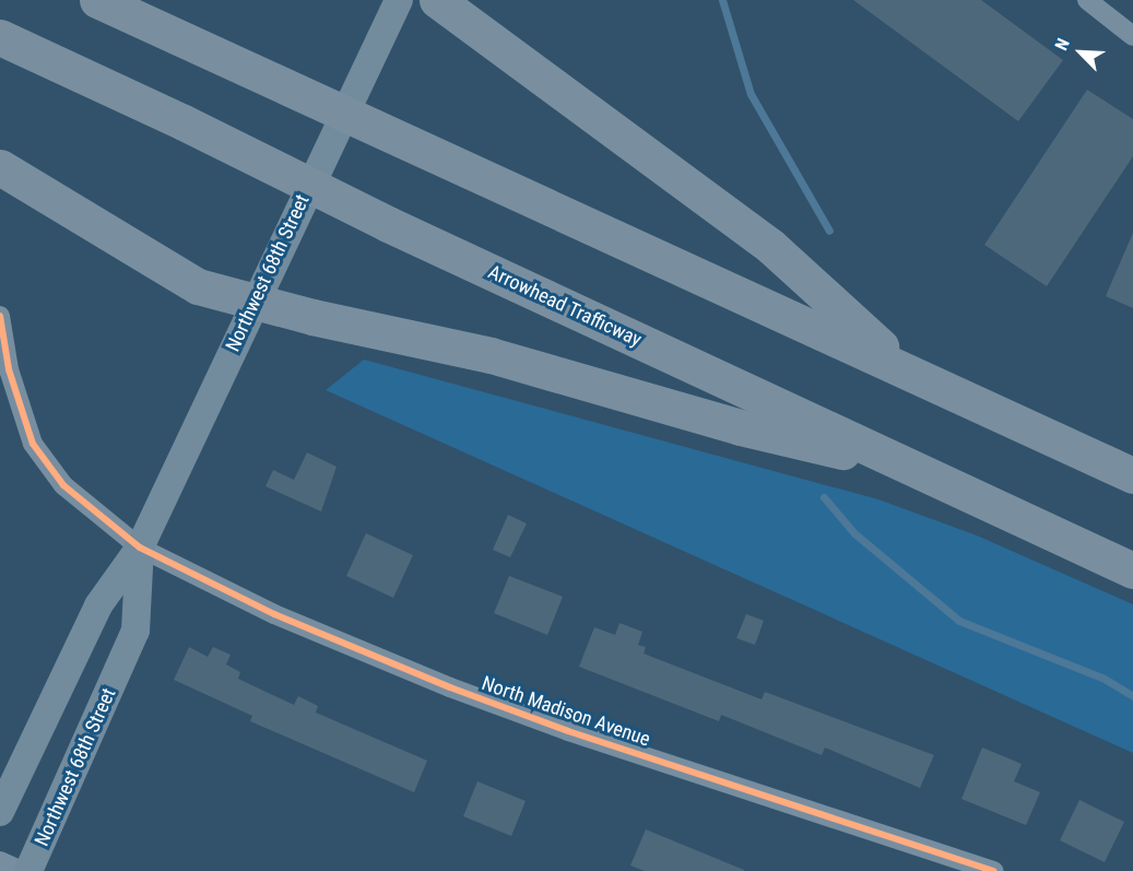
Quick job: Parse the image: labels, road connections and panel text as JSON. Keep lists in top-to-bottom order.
{
  "streets": {
    "highway": ["Arrowhead Trafficway"],
    "main road": ["Northwest 68th Street"],
    "street": ["North Madison Avenue"]
  },
  "crossings": [
    ["Northwest 68th Street", "North Madison Avenue"]
  ],
  "north": "top left"
}
